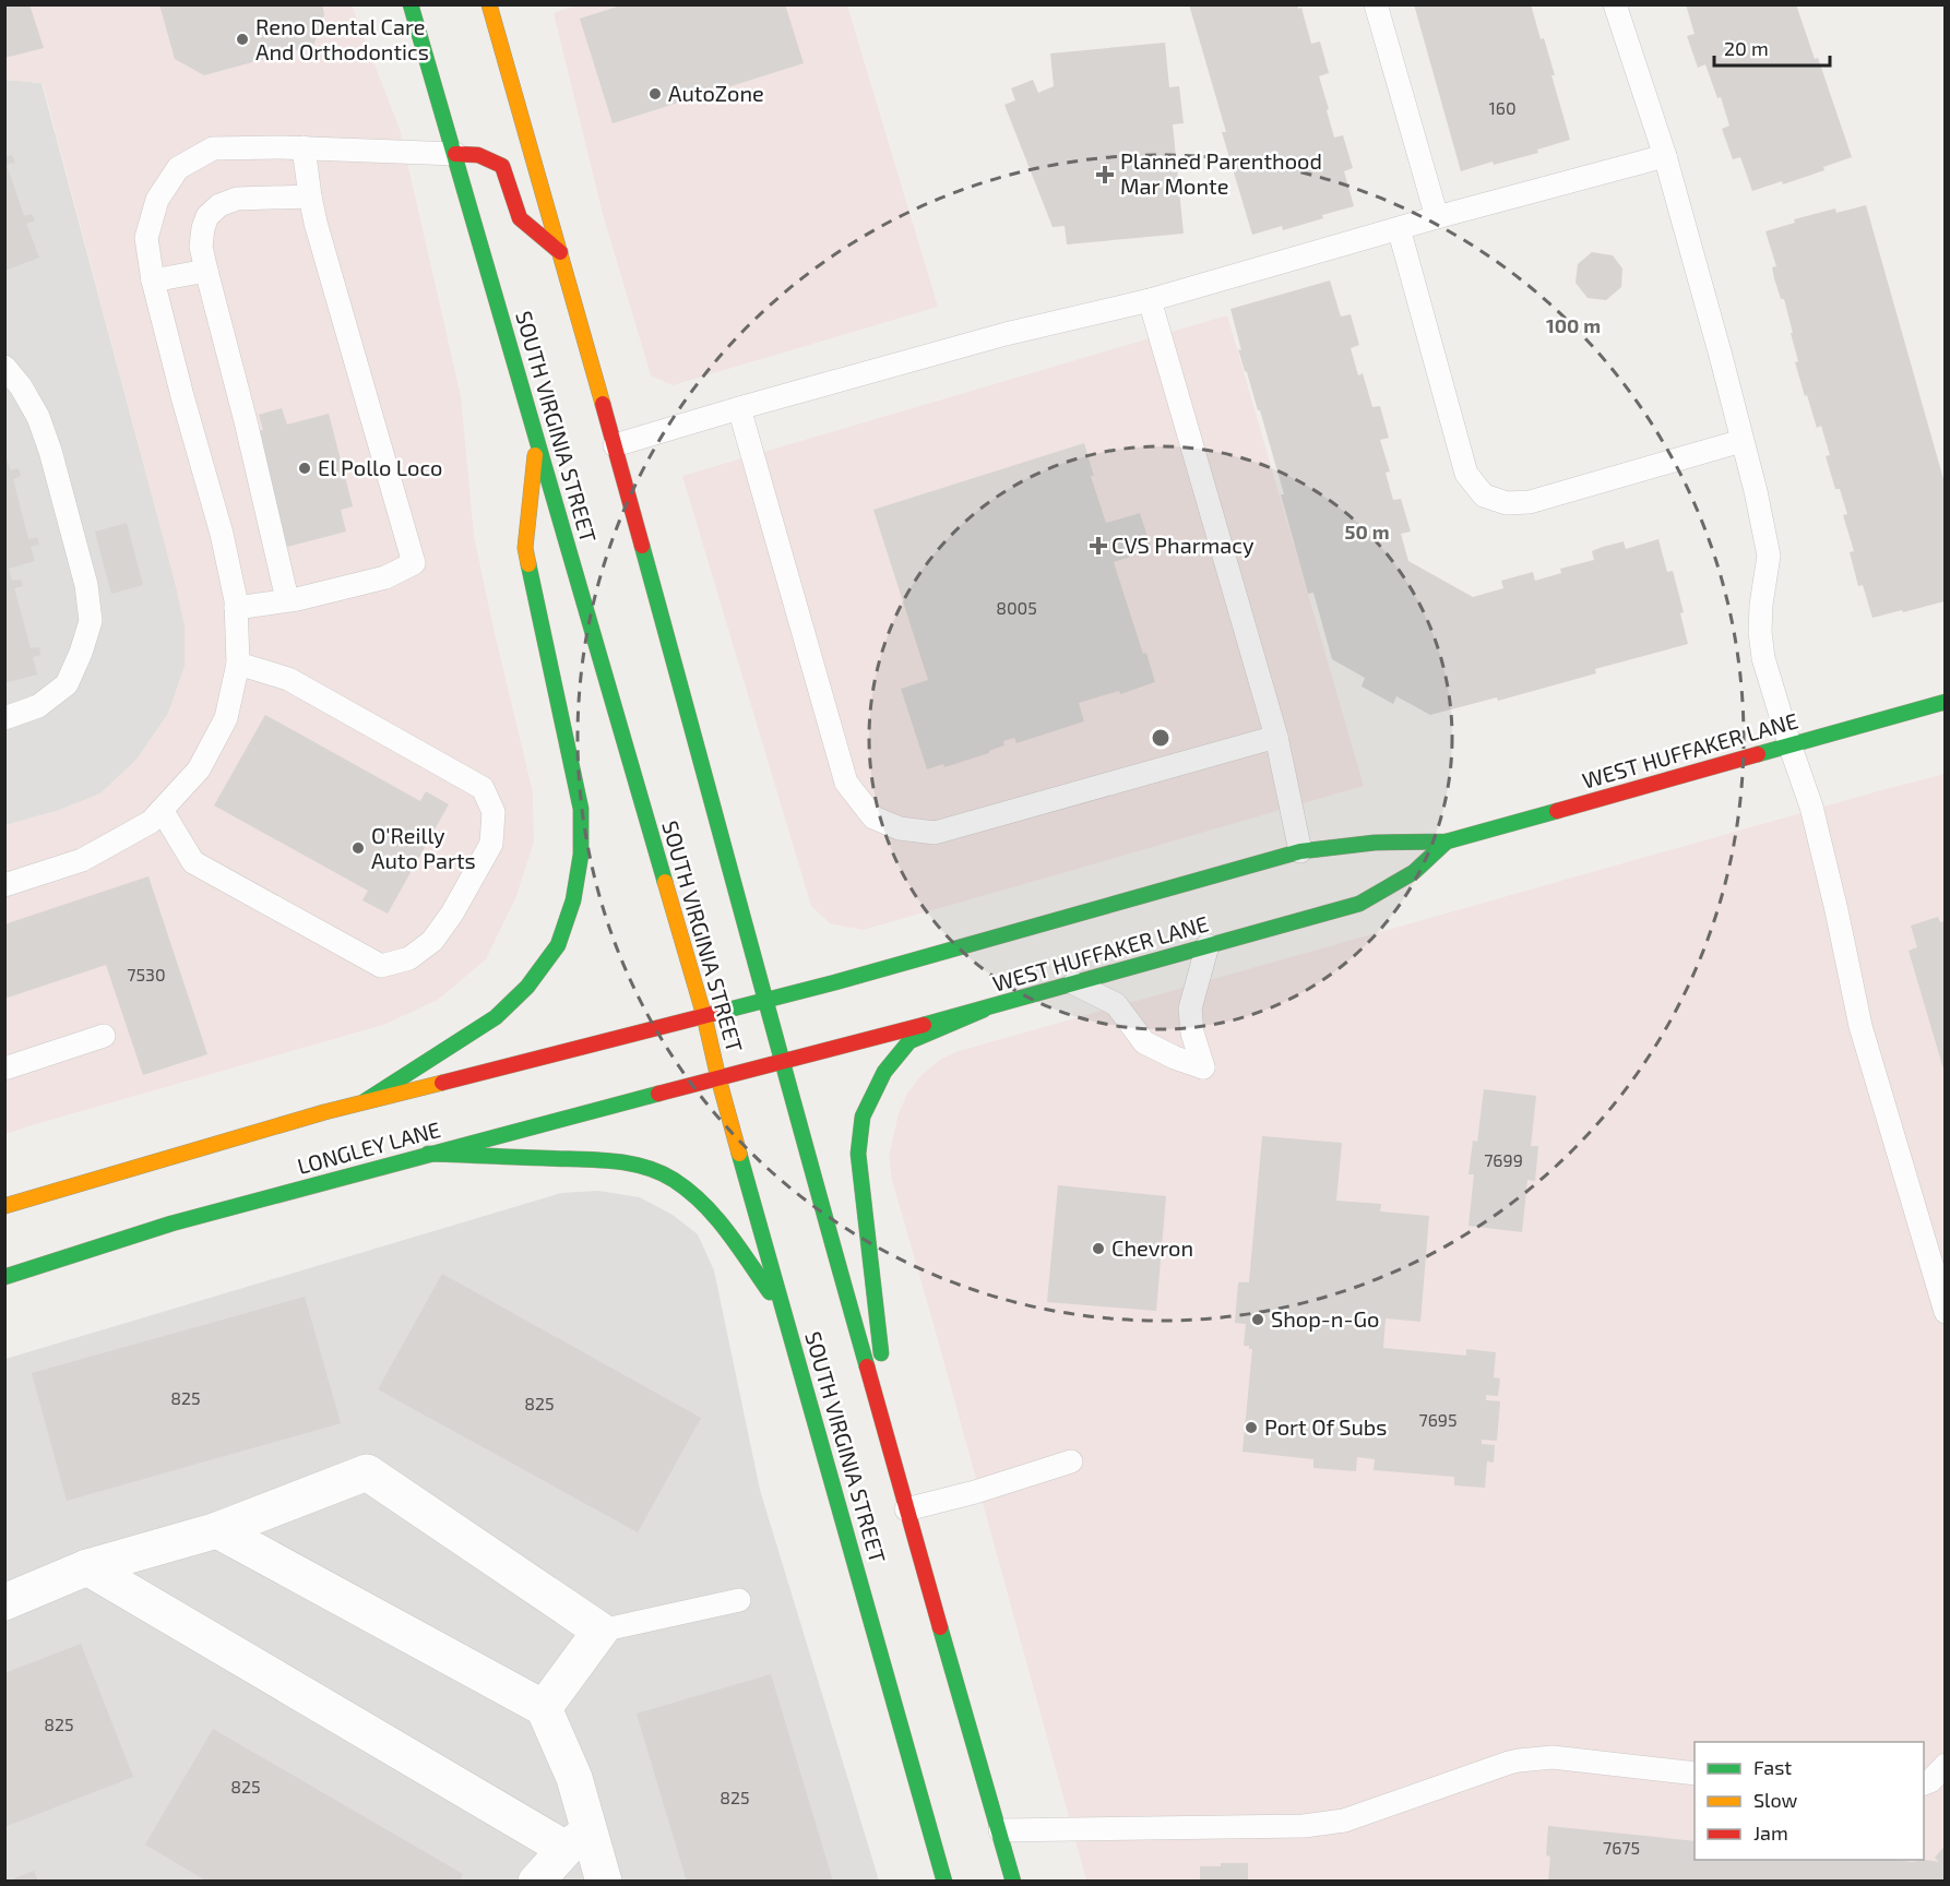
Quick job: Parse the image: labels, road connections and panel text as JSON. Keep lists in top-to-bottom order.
{
  "streets": {
    "main road": ["SOUTH VIRGINIA STREET", "WEST HUFFAKER LANE", "LONGLEY LANE"]
  },
  "crossings": [
    ["SOUTH VIRGINIA STREET", "WEST HUFFAKER LANE"],
    ["SOUTH VIRGINIA STREET", "LONGLEY LANE"],
    ["WEST HUFFAKER LANE", "LONGLEY LANE"]
  ],
  "places": {
    "other": [
      "Reno Dental Care And Orthodontics",
      "AutoZone",
      "El Pollo Loco",
      "O'Reilly Auto Parts",
      "Chevron",
      "Shop-n-Go",
      "Port Of Subs"
    ],
    "health": ["Planned Parenthood Mar Monte", "CVS Pharmacy"]
  },
  "house_numbers": [
    "160",
    "8005",
    "7530",
    "7699",
    "825",
    "825",
    "7695",
    "825",
    "825",
    "825",
    "7675"
  ],
  "legend": ["Fast", "Slow", "Jam"],
  "scale_bar": "20 m",
  "rings": ["100 m", "50 m"]
}
